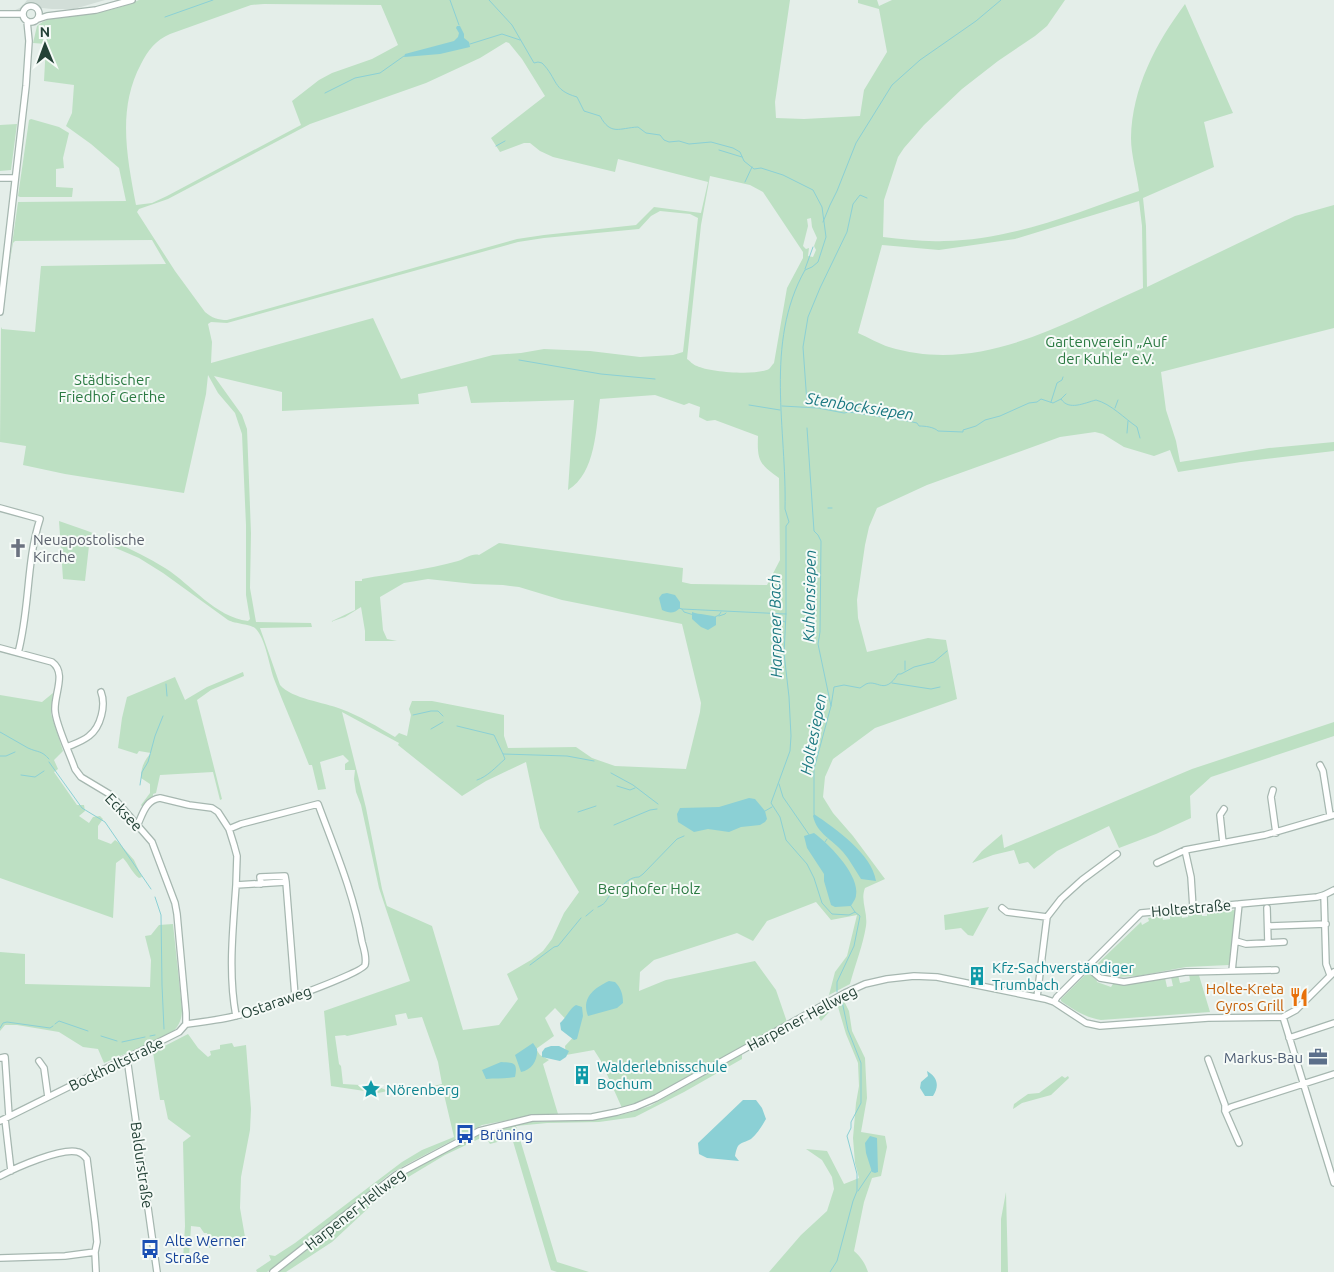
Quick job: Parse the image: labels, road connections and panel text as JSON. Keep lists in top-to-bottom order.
{
  "streets": {
    "street": [
      "Ecksee",
      "Holtestraße",
      "Ostaraweg",
      "Harpener Hellweg",
      "Bockholtstraße",
      "Baldurstraße"
    ]
  },
  "crossings": [
    ["Ecksee", "Ostaraweg"],
    ["Ecksee", "Bockholtstraße"],
    ["Holtestraße", "Harpener Hellweg"],
    ["Ostaraweg", "Bockholtstraße"],
    ["Bockholtstraße", "Baldurstraße"]
  ],
  "water": [
    "Stenbocksiepen",
    "Kuhlensiepen",
    "Harpener Bach",
    "Holtesiepen"
  ],
  "parks": ["Gartenverein „Auf der Kuhle“ e.V.", "Städtischer Friedhof Gerthe", "Berghofer Holz"],
  "places": {
    "church": ["Neuapostolische Kirche"],
    "building": ["Kfz-Sachverständiger Trumbach", "Walderlebnisschule Bochum"],
    "restaurant": ["Holte-Kreta Gyros Grill"],
    "office": ["Markus-Bau"],
    "place": ["Nörenberg"],
    "bus stop": ["Brüning", "Alte Werner Straße"]
  },
  "north": "top"
}
